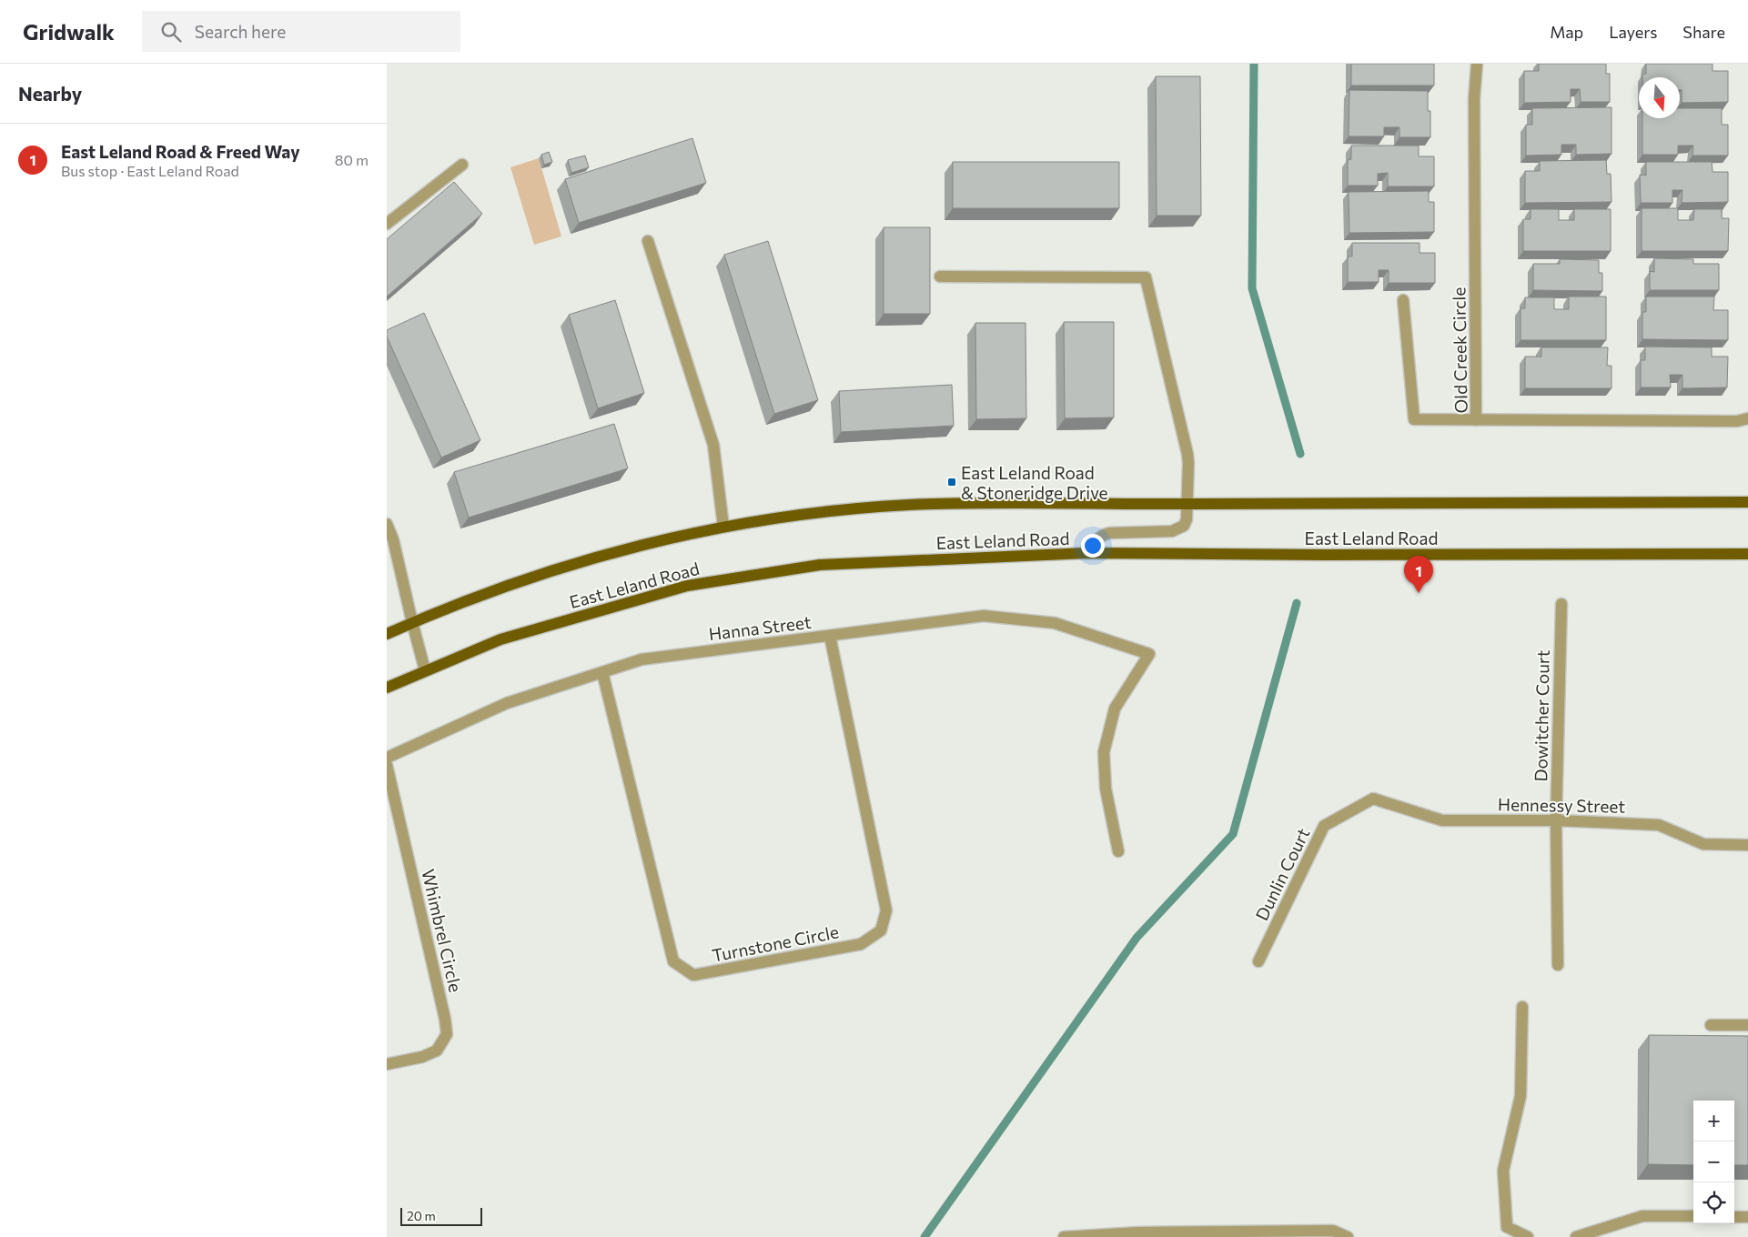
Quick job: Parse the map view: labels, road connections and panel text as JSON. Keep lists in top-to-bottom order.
{
  "streets": {
    "main road": ["East Leland Road"],
    "street": [
      "Old Creek Circle",
      "Hanna Street",
      "Dowitcher Court",
      "Hennessy Street",
      "Dunlin Court",
      "Whimbrel Circle",
      "Turnstone Circle"
    ]
  },
  "crossings": [
    ["Hanna Street", "Turnstone Circle"],
    ["Dowitcher Court", "Hennessy Street"],
    ["Hennessy Street", "Dunlin Court"]
  ],
  "places": {
    "transit": ["East Leland Road & Stoneridge Drive"]
  },
  "scale_bar": "20 m",
  "north": "bottom",
  "page": {
    "header": "Gridwalk",
    "search": "Search here",
    "nav": ["Map", "Layers", "Share"],
    "heading": "Nearby",
    "list": [
      {
        "mark": "1",
        "name": "East Leland Road & Freed Way",
        "note": "Bus stop · East Leland Road",
        "value": "80 m"
      }
    ],
    "pins": "1",
    "map_buttons": ["+", "−"],
    "scale": "20 m"
  }
}
